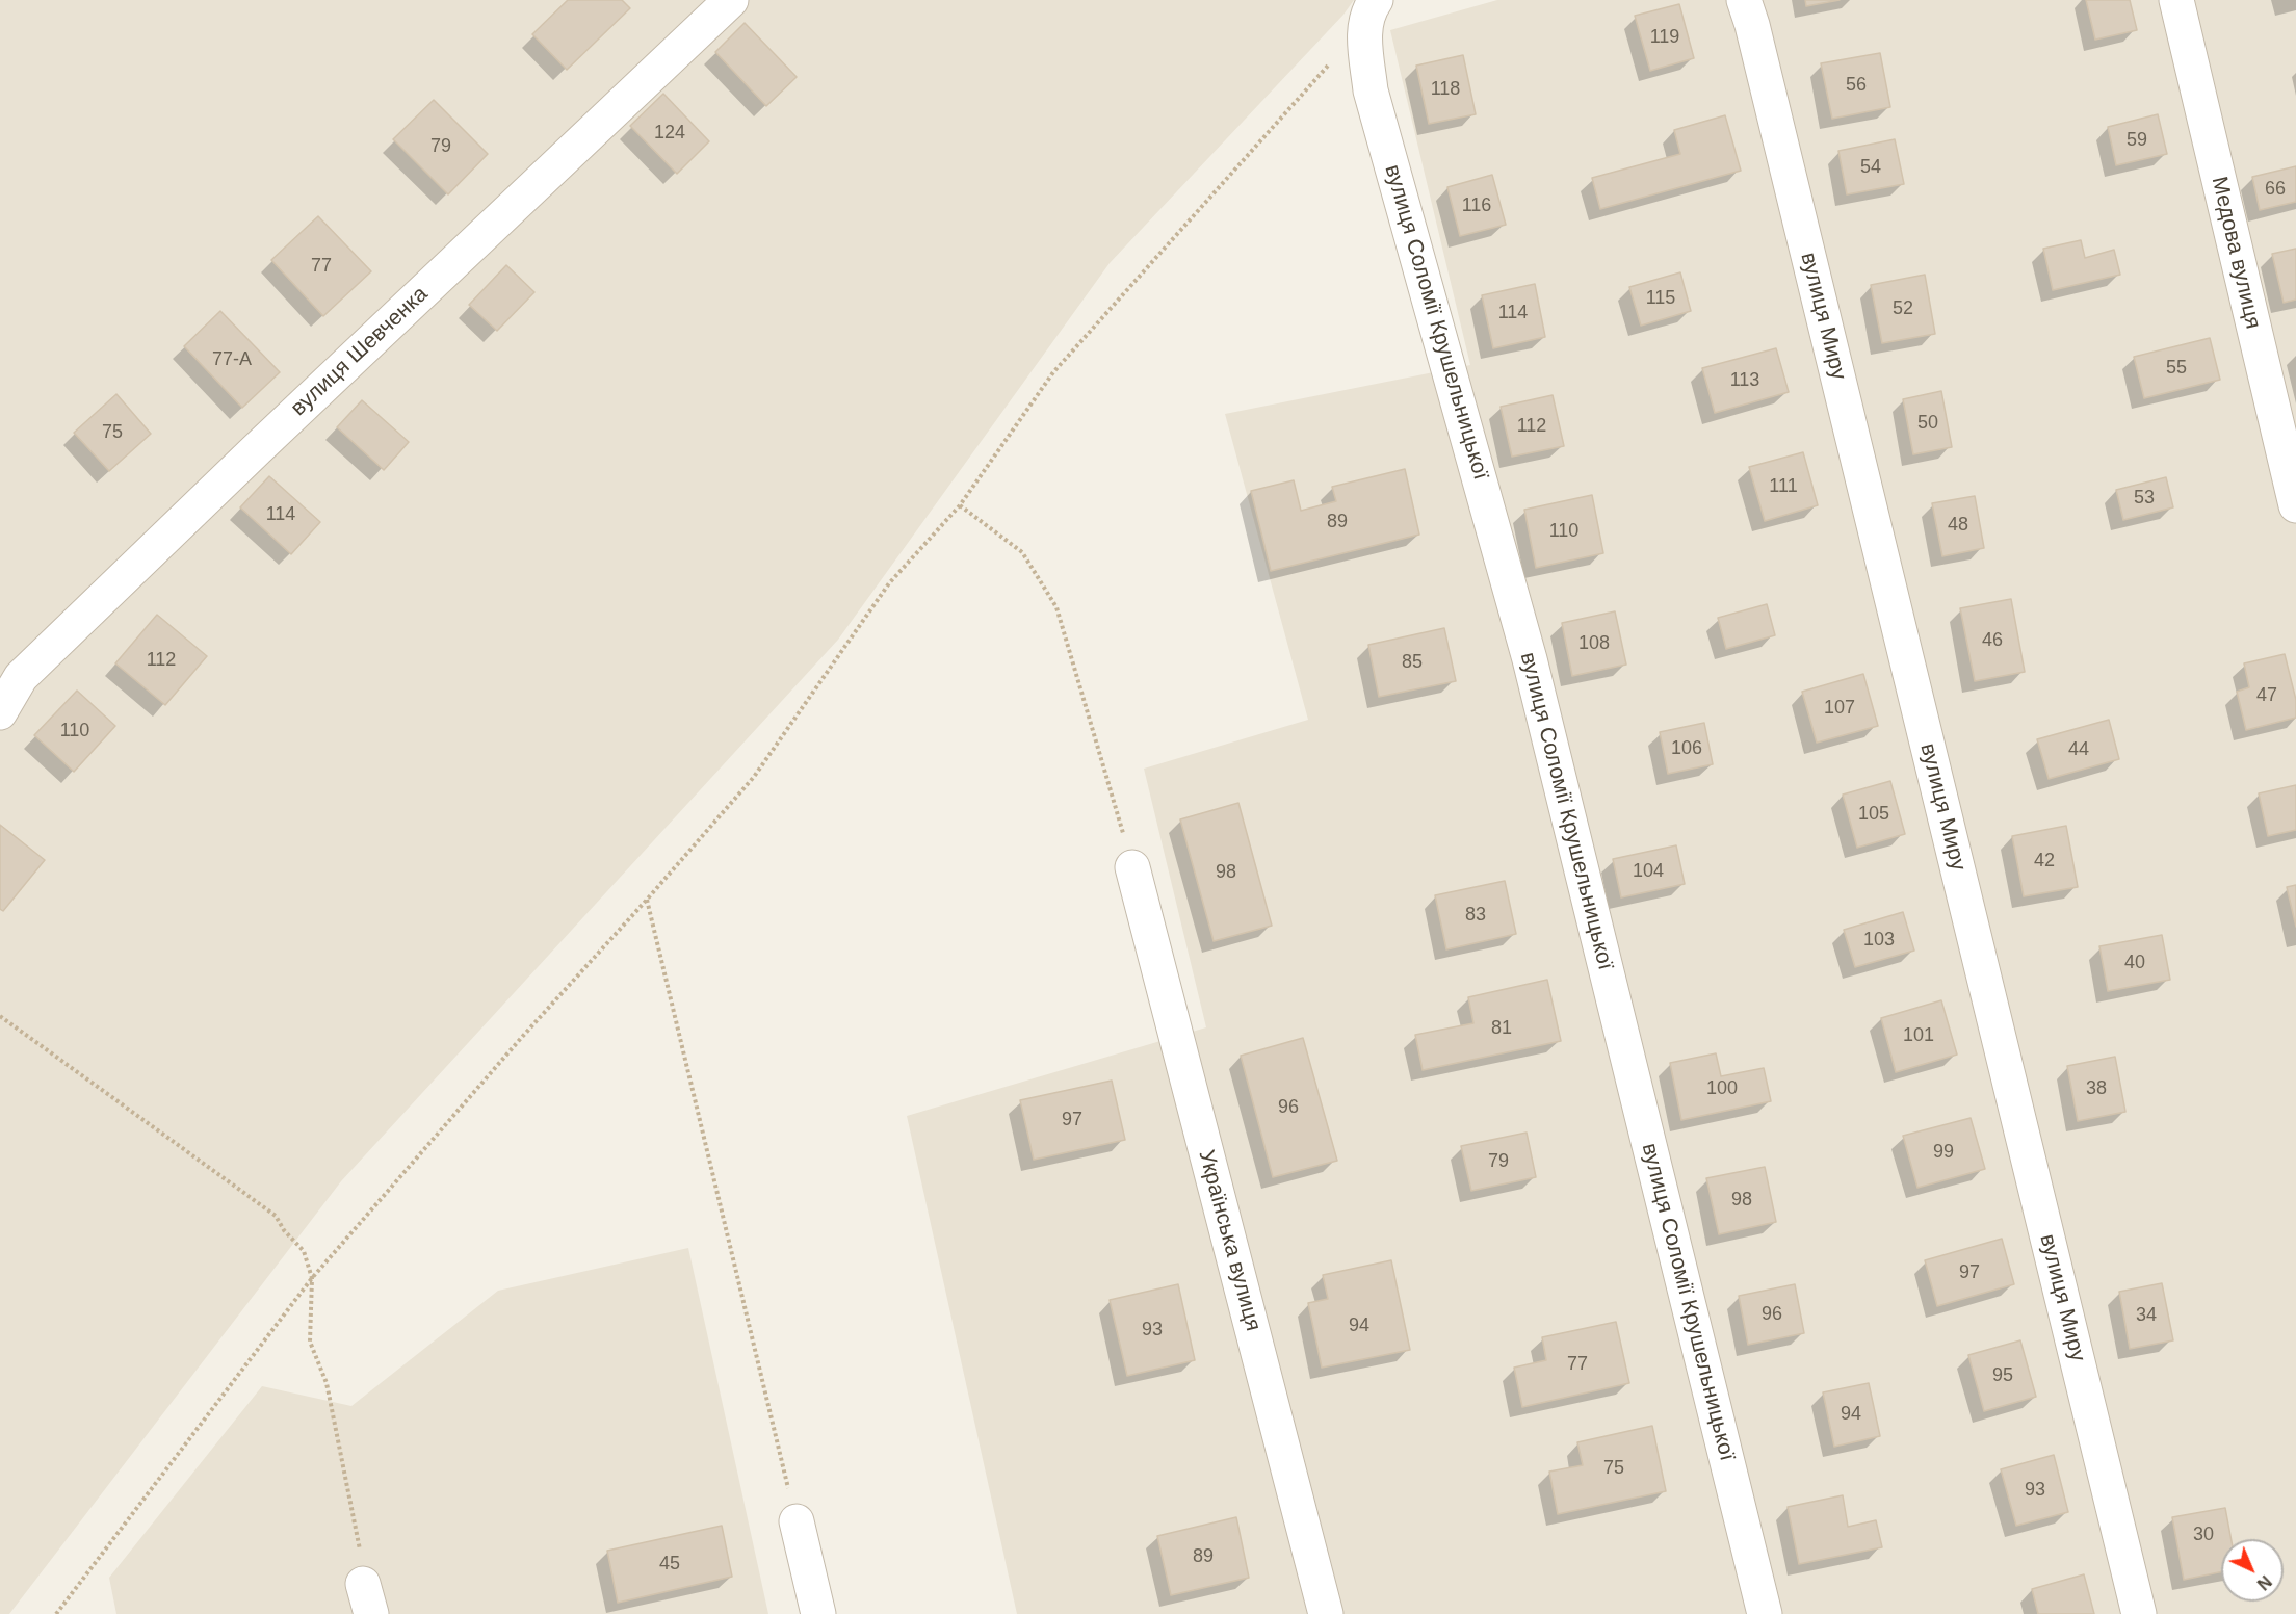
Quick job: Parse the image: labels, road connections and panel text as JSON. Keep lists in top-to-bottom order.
{
  "streets": {
    "street": [
      "Медова вулиця",
      "вулиця Миру",
      "вулиця Соломії Крушельницької",
      "вулиця Шевченка",
      "Українська вулиця"
    ]
  },
  "house_numbers": [
    "119",
    "56",
    "118",
    "124",
    "59",
    "79",
    "54",
    "66",
    "116",
    "77",
    "115",
    "52",
    "114",
    "77-А",
    "55",
    "113",
    "50",
    "112",
    "75",
    "111",
    "53",
    "114",
    "89",
    "48",
    "110",
    "46",
    "108",
    "112",
    "85",
    "47",
    "107",
    "110",
    "106",
    "44",
    "105",
    "42",
    "104",
    "98",
    "83",
    "103",
    "40",
    "81",
    "101",
    "100",
    "38",
    "96",
    "97",
    "99",
    "79",
    "98",
    "97",
    "96",
    "34",
    "94",
    "93",
    "77",
    "95",
    "94",
    "75",
    "93",
    "30",
    "89",
    "45"
  ],
  "north": "bottom right"
}
